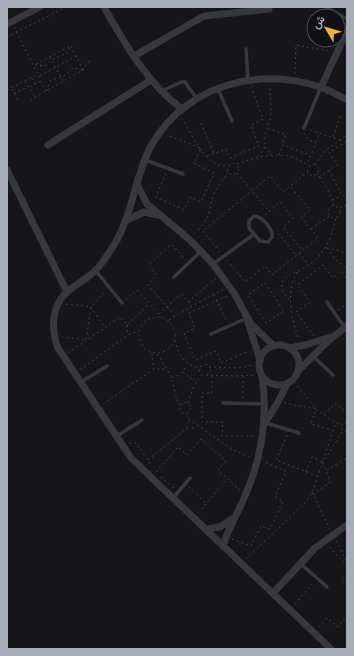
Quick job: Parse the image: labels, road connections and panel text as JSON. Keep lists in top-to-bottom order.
{
  "north": "top left"
}
